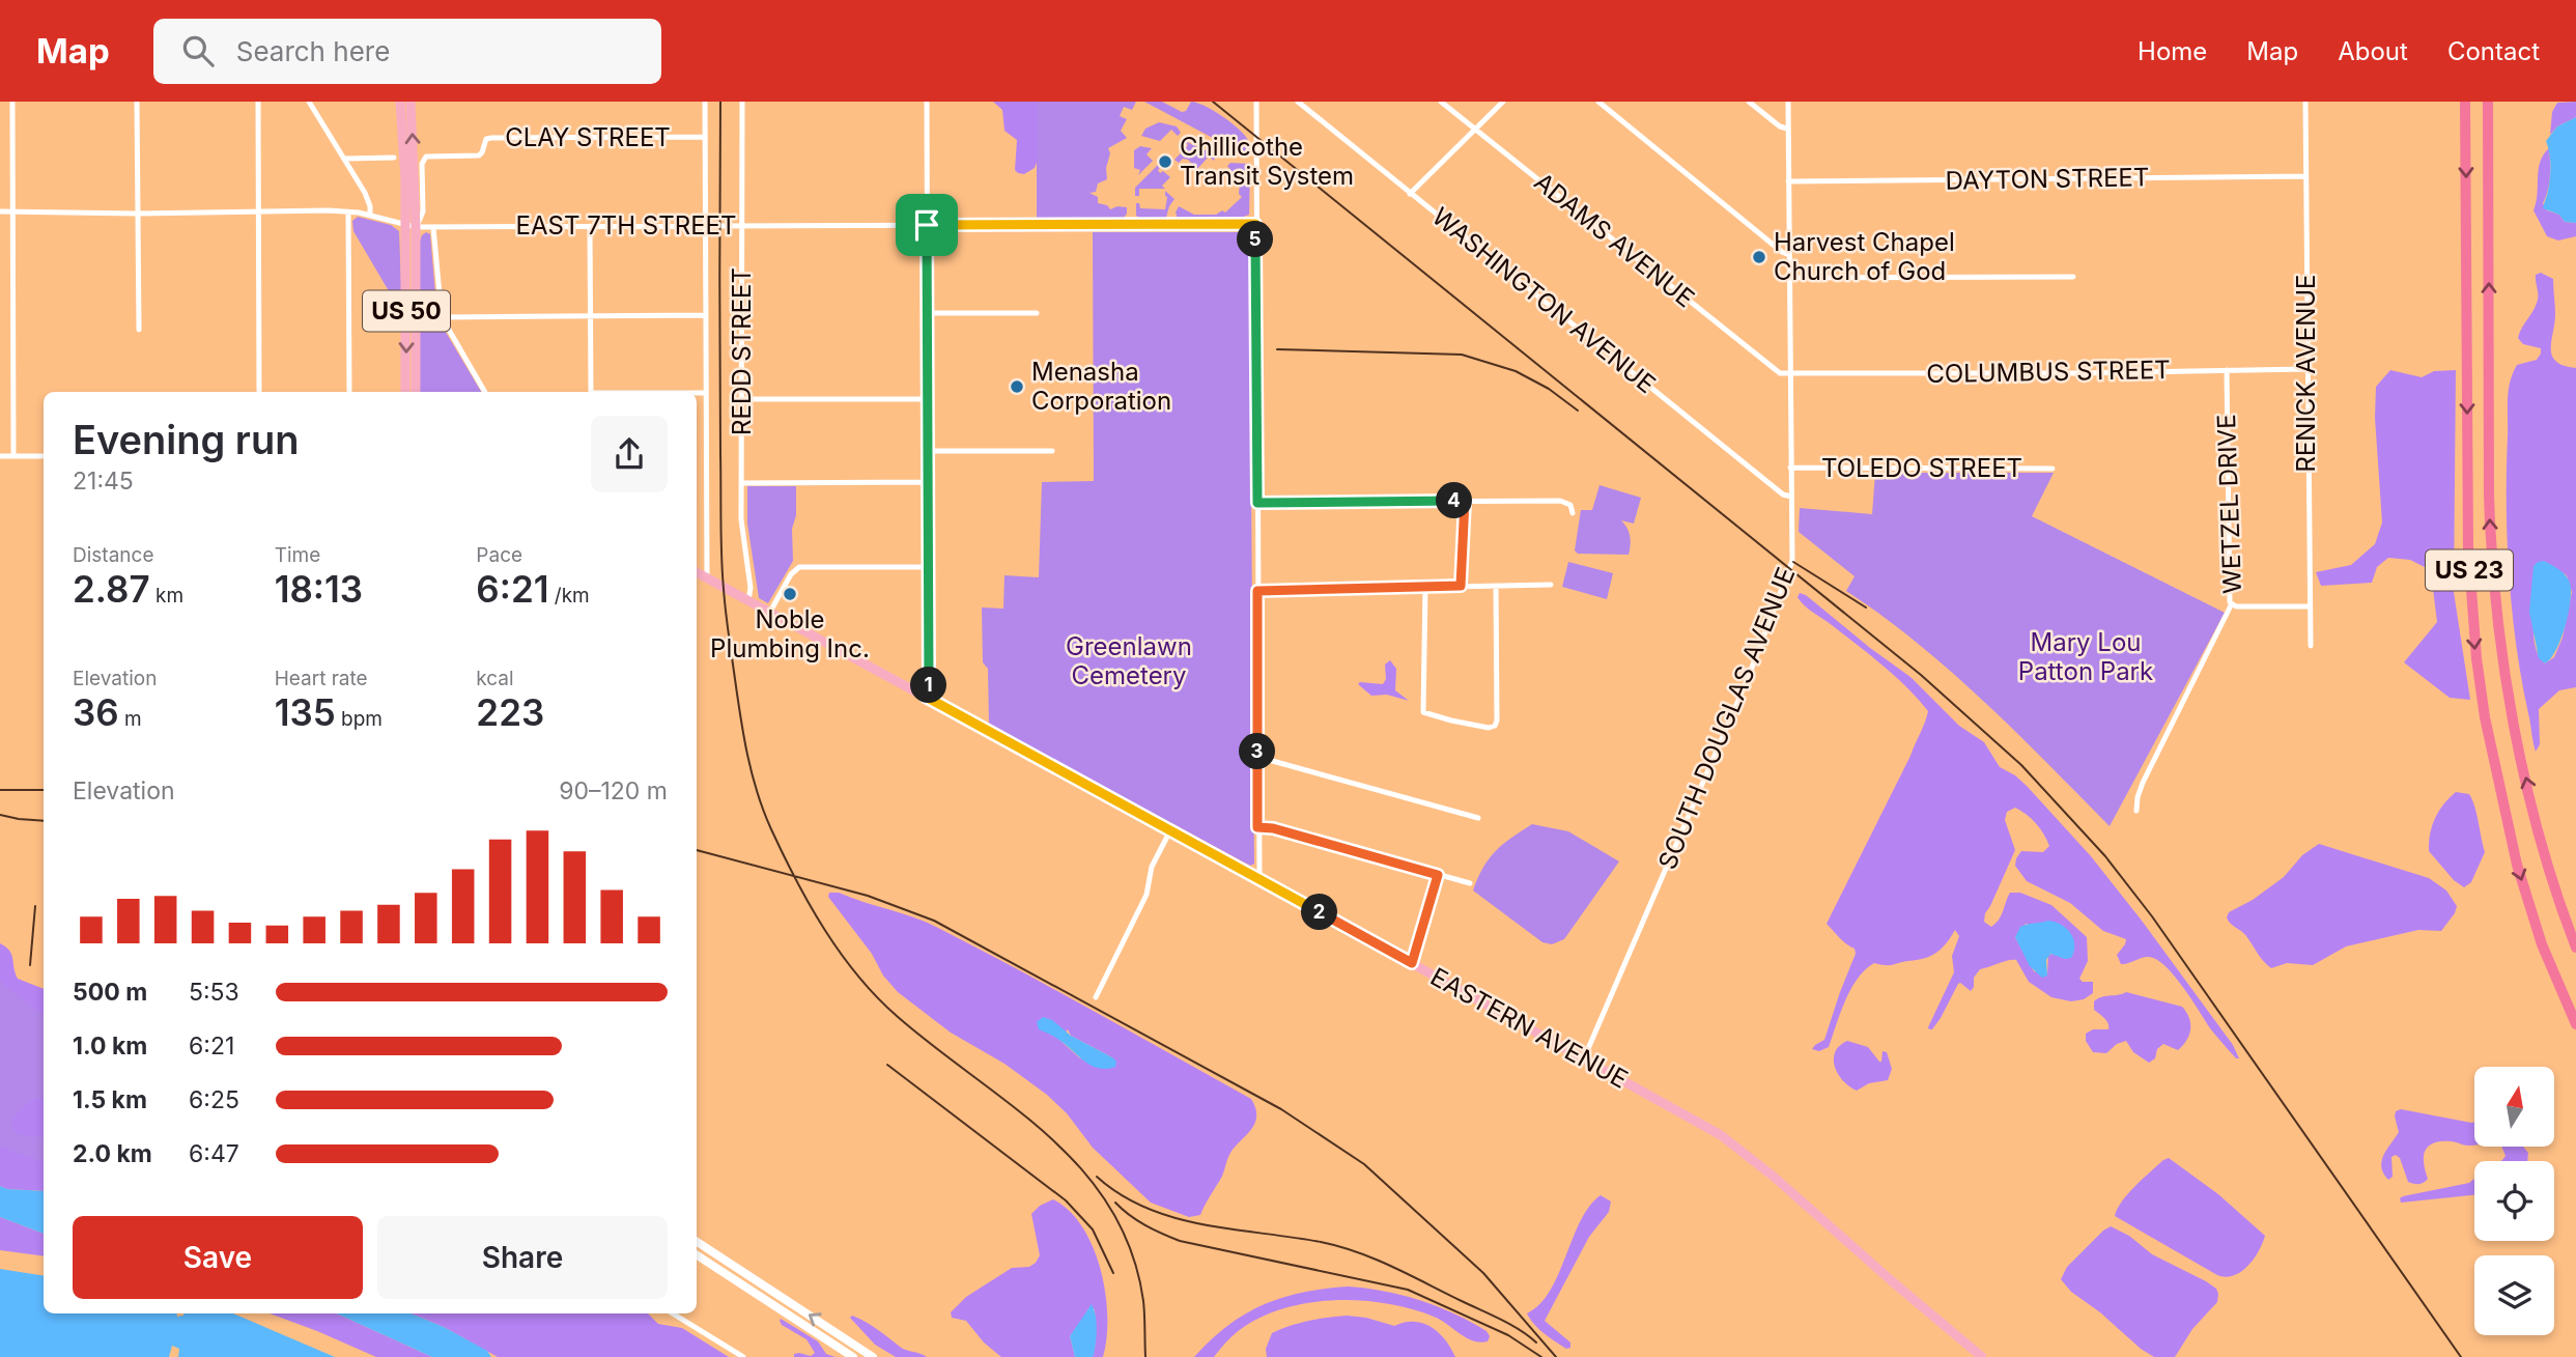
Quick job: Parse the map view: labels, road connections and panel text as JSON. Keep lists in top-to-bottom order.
{
  "streets": {
    "highway": ["US 23"],
    "main road": ["US 50", "EASTERN AVENUE"],
    "street": [
      "CLAY STREET",
      "DAYTON STREET",
      "EAST 7TH STREET",
      "ADAMS AVENUE",
      "WASHINGTON AVENUE",
      "REDD STREET",
      "COLUMBUS STREET",
      "RENICK AVENUE",
      "TOLEDO STREET",
      "WETZEL DRIVE",
      "SOUTH DOUGLAS AVENUE"
    ]
  },
  "crossings": [
    ["CLAY STREET", "EAST 7TH STREET"],
    ["CLAY STREET", "US 50"],
    ["DAYTON STREET", "RENICK AVENUE"],
    ["DAYTON STREET", "SOUTH DOUGLAS AVENUE"],
    ["EAST 7TH STREET", "US 50"],
    ["EAST 7TH STREET", "REDD STREET"],
    ["ADAMS AVENUE", "COLUMBUS STREET"],
    ["ADAMS AVENUE", "SOUTH DOUGLAS AVENUE"],
    ["WASHINGTON AVENUE", "SOUTH DOUGLAS AVENUE"],
    ["REDD STREET", "EASTERN AVENUE"],
    ["COLUMBUS STREET", "RENICK AVENUE"],
    ["COLUMBUS STREET", "WETZEL DRIVE"],
    ["COLUMBUS STREET", "SOUTH DOUGLAS AVENUE"],
    ["RENICK AVENUE", "WETZEL DRIVE"],
    ["TOLEDO STREET", "SOUTH DOUGLAS AVENUE"],
    ["SOUTH DOUGLAS AVENUE", "EASTERN AVENUE"]
  ],
  "parks": ["Mary Lou Patton Park", "Greenlawn Cemetery"],
  "places": [
    "Chillicothe Transit System",
    "Harvest Chapel Church of God",
    "Menasha Corporation",
    "Noble Plumbing Inc."
  ],
  "north": "top",
  "page": {
    "header": "Map",
    "search": "Search here",
    "nav": [
      "Home",
      "Map",
      "About",
      "Contact"
    ],
    "pins": [
      "5",
      "4",
      "1",
      "3",
      "2"
    ],
    "heading": ["Evening run", "21:45"],
    "stats": [
      ["Distance", "2.87 km"],
      ["Time", "18:13"],
      ["Pace", "6:21 /km"],
      ["Elevation", "36 m"],
      ["Heart rate", "135 bpm"],
      ["kcal", "223"]
    ],
    "chart": ["Elevation", "90–120 m"],
    "list": [
      {
        "name": "500 m",
        "note": "5:53"
      },
      {
        "name": "1.0 km",
        "note": "6:21"
      },
      {
        "name": "1.5 km",
        "note": "6:25"
      },
      {
        "name": "2.0 km",
        "note": "6:47"
      }
    ],
    "buttons": ["Save", "Share"]
  }
}
